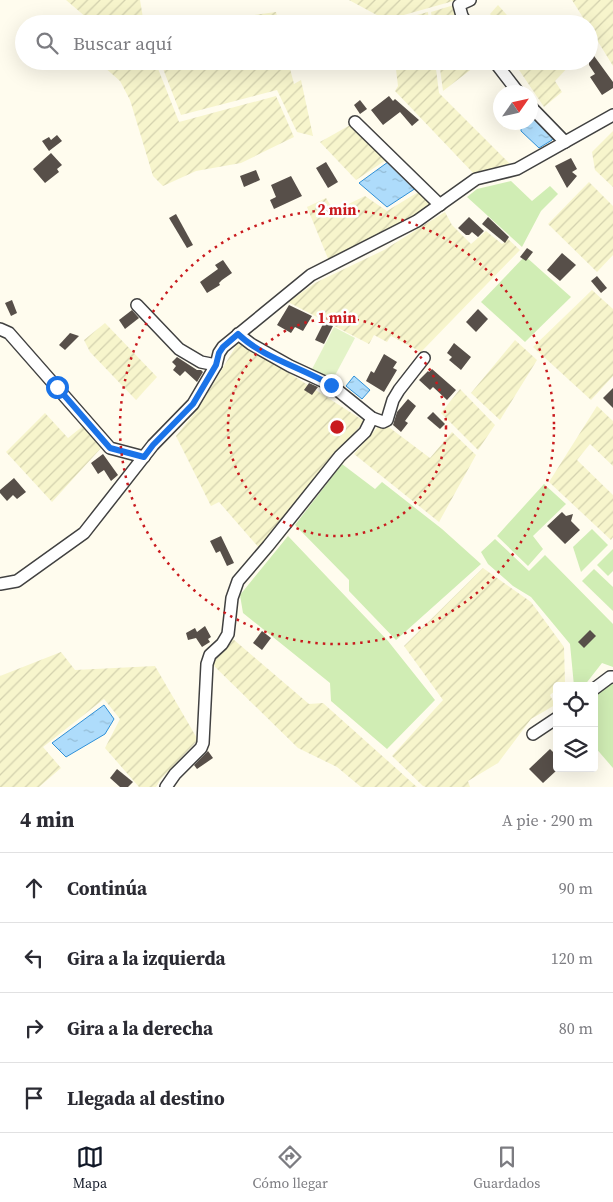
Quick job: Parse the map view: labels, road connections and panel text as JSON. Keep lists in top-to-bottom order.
{
  "north": "top right",
  "page": {
    "search": "Buscar aquí",
    "heading": ["4 min", "A pie · 290 m"],
    "list": [
      ["Continúa", "90 m"],
      ["Gira a la izquierda", "120 m"],
      ["Gira a la derecha", "80 m"],
      "Llegada al destino"
    ],
    "nav": ["Mapa", "Cómo llegar", "Guardados"]
  },
  "rings": ["2 min", "1 min"]
}
